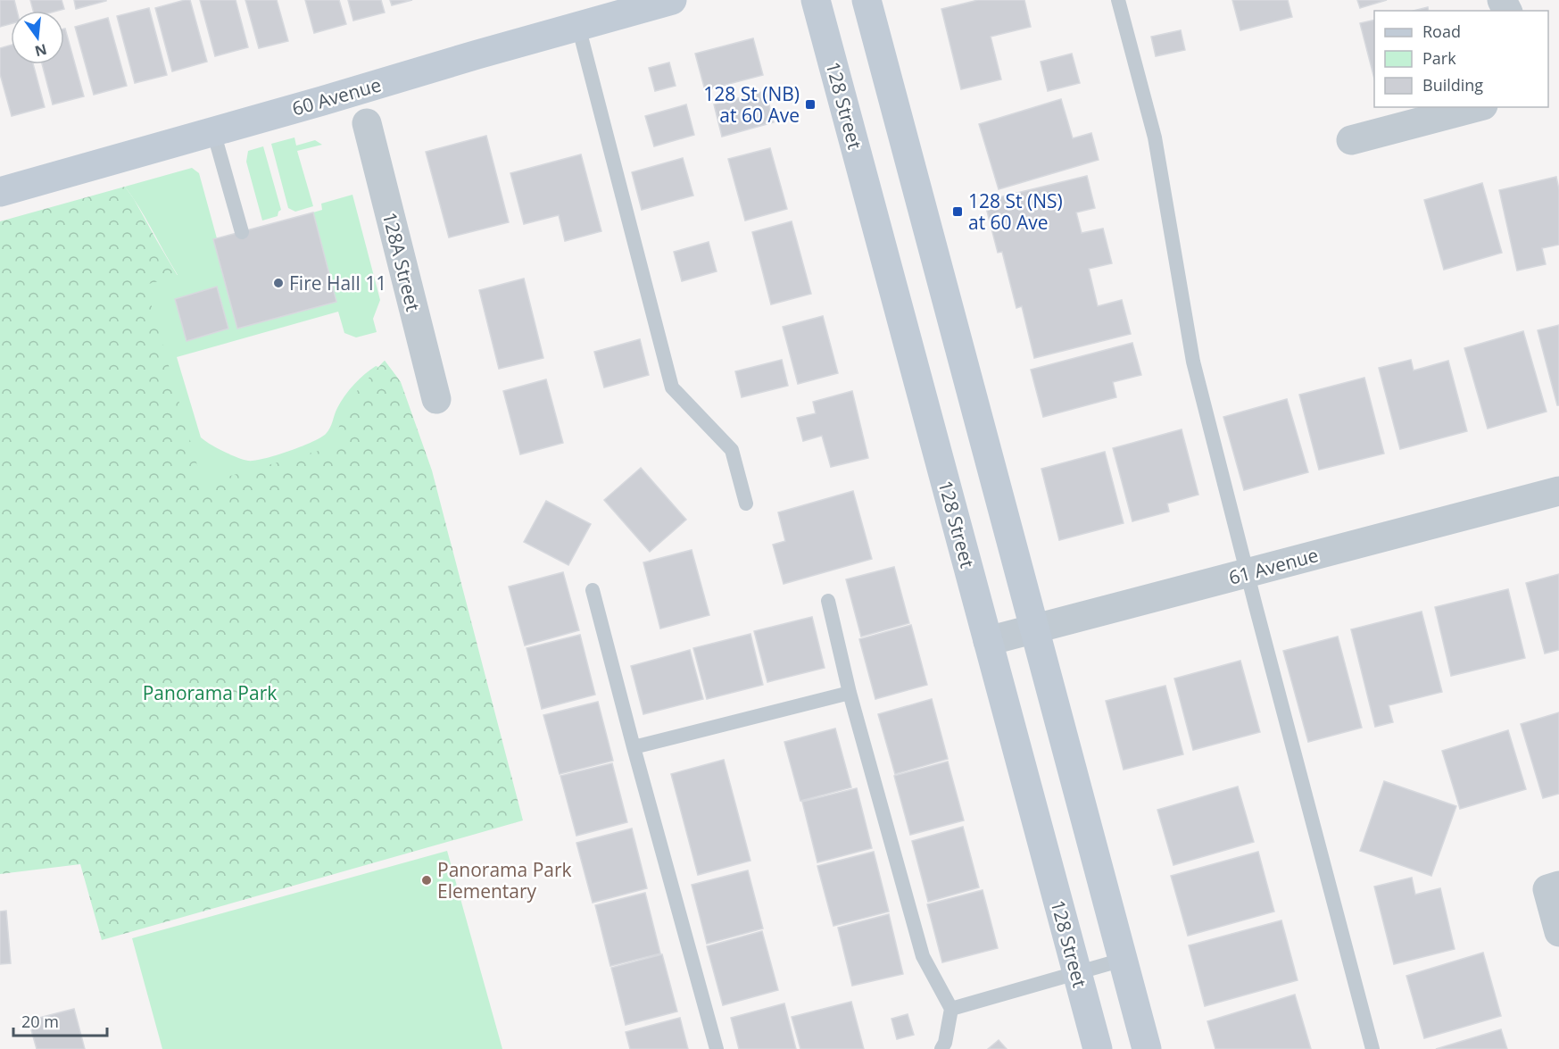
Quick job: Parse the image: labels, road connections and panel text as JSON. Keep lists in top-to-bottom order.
{
  "streets": {
    "main road": ["60 Avenue", "128 Street"],
    "street": ["128A Street", "61 Avenue"]
  },
  "crossings": [
    ["128 Street", "61 Avenue"]
  ],
  "parks": ["Panorama Park"],
  "places": {
    "transit": ["128 St (NB) at 60 Ave", "128 St (NS) at 60 Ave"],
    "other": ["Fire Hall 11", "Panorama Park Elementary"]
  },
  "legend": ["Road", "Park", "Building"],
  "scale_bar": "20 m",
  "north": "bottom"
}
